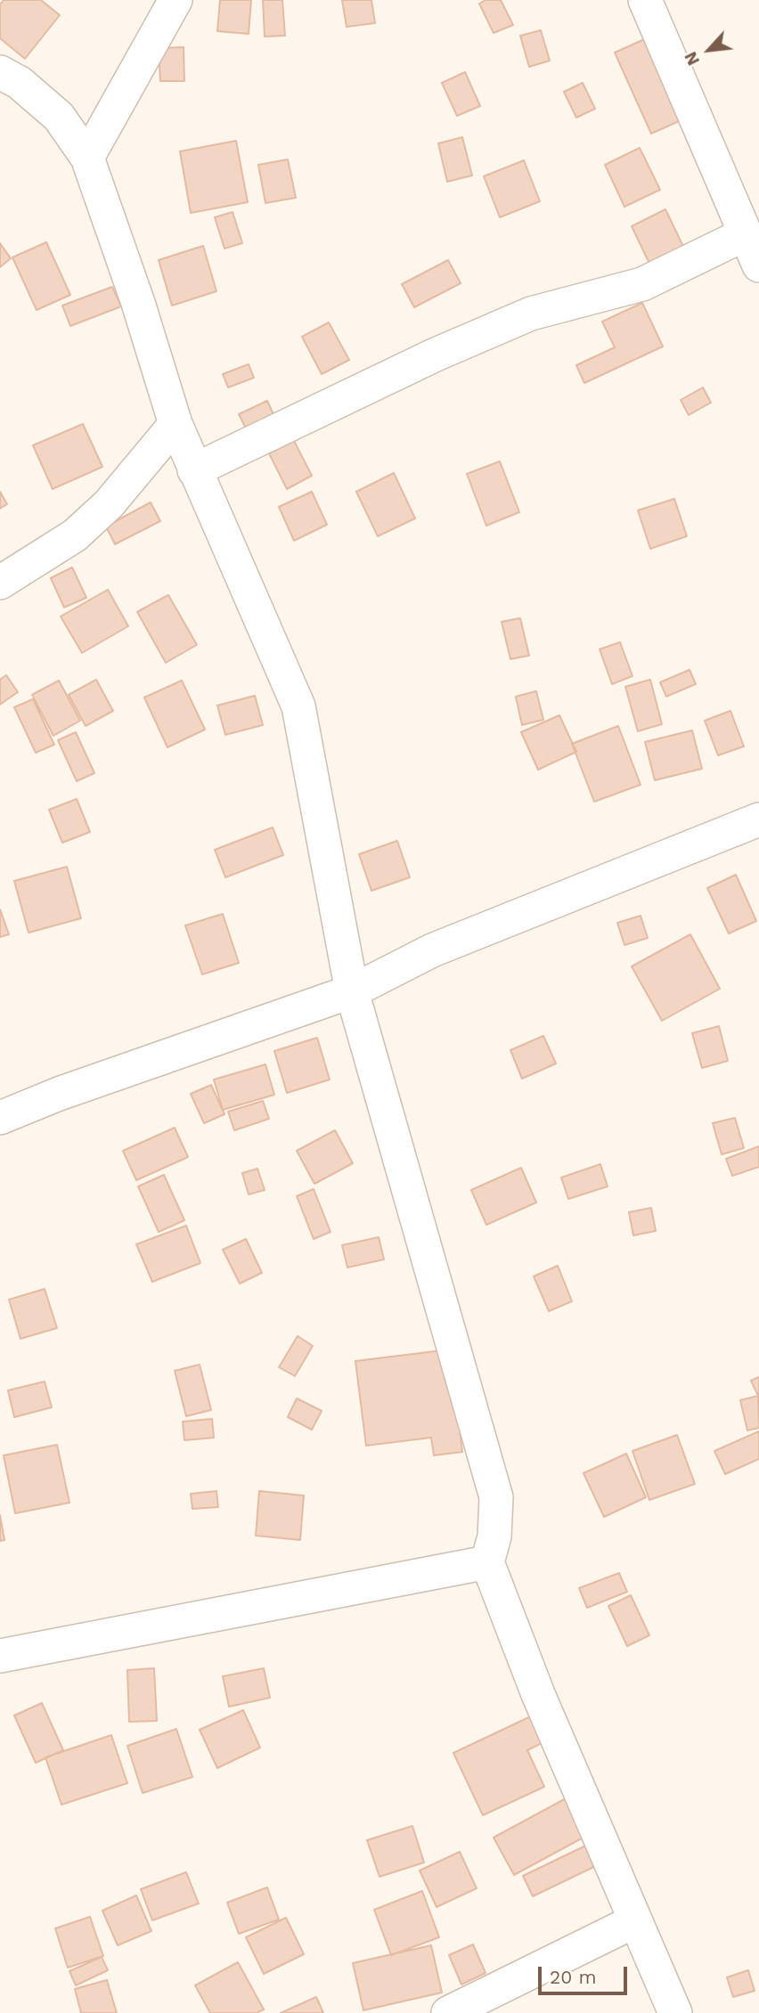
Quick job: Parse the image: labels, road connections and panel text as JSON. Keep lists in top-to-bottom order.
{
  "scale_bar": "20 m",
  "north": "bottom left"
}
